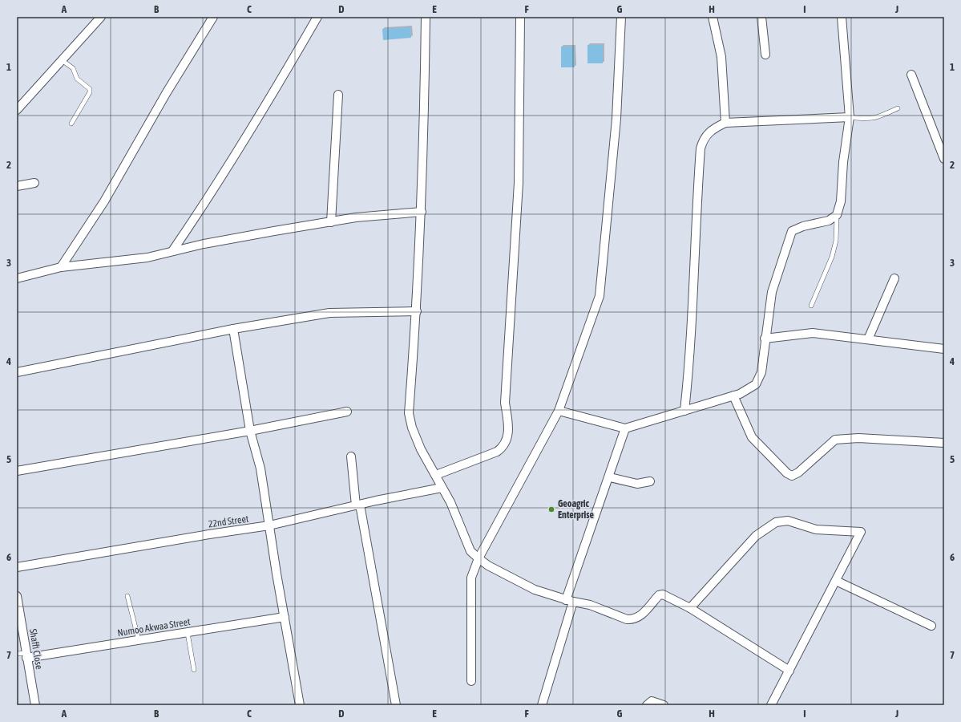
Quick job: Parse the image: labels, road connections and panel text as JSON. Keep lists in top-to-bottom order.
{
  "streets": {
    "street": ["22nd Street", "Numoo Akwaa Street", "Shaffi Close"]
  },
  "crossings": [
    ["Numoo Akwaa Street", "Shaffi Close"]
  ],
  "places": ["Geoagric Enterprise"],
  "grid": {
    "columns": [
      "A",
      "B",
      "C",
      "D",
      "E",
      "F",
      "G",
      "H",
      "I",
      "J"
    ],
    "rows": [
      "1",
      "2",
      "3",
      "4",
      "5",
      "6",
      "7"
    ]
  }
}
